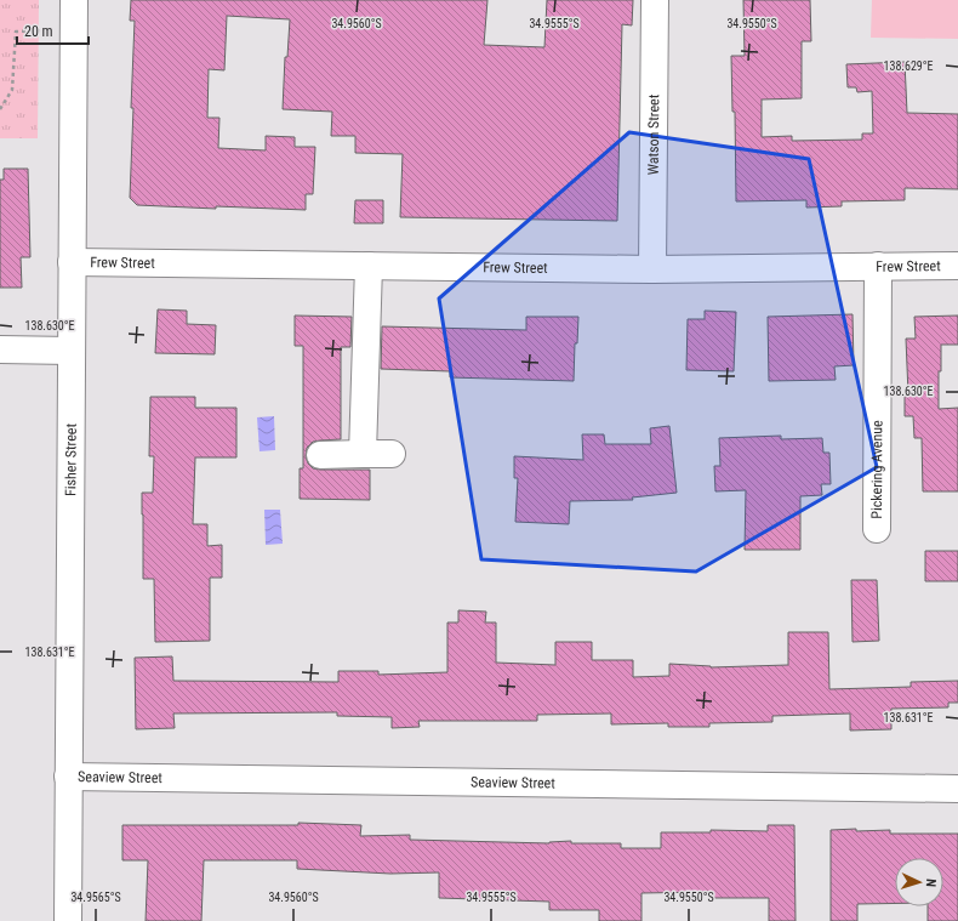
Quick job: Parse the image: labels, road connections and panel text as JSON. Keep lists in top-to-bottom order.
{
  "streets": {
    "street": [
      "Watson Street",
      "Frew Street",
      "Fisher Street",
      "Pickering Avenue",
      "Seaview Street"
    ]
  },
  "crossings": [
    ["Watson Street", "Frew Street"],
    ["Frew Street", "Fisher Street"],
    ["Frew Street", "Pickering Avenue"],
    ["Fisher Street", "Seaview Street"]
  ],
  "scale_bar": "20 m",
  "north": "right",
  "coordinates": [
    "34.9560°S",
    "34.9555°S",
    "34.9550°S",
    "138.629°E",
    "138.630°E",
    "138.631°E",
    "34.9565°S"
  ]
}
